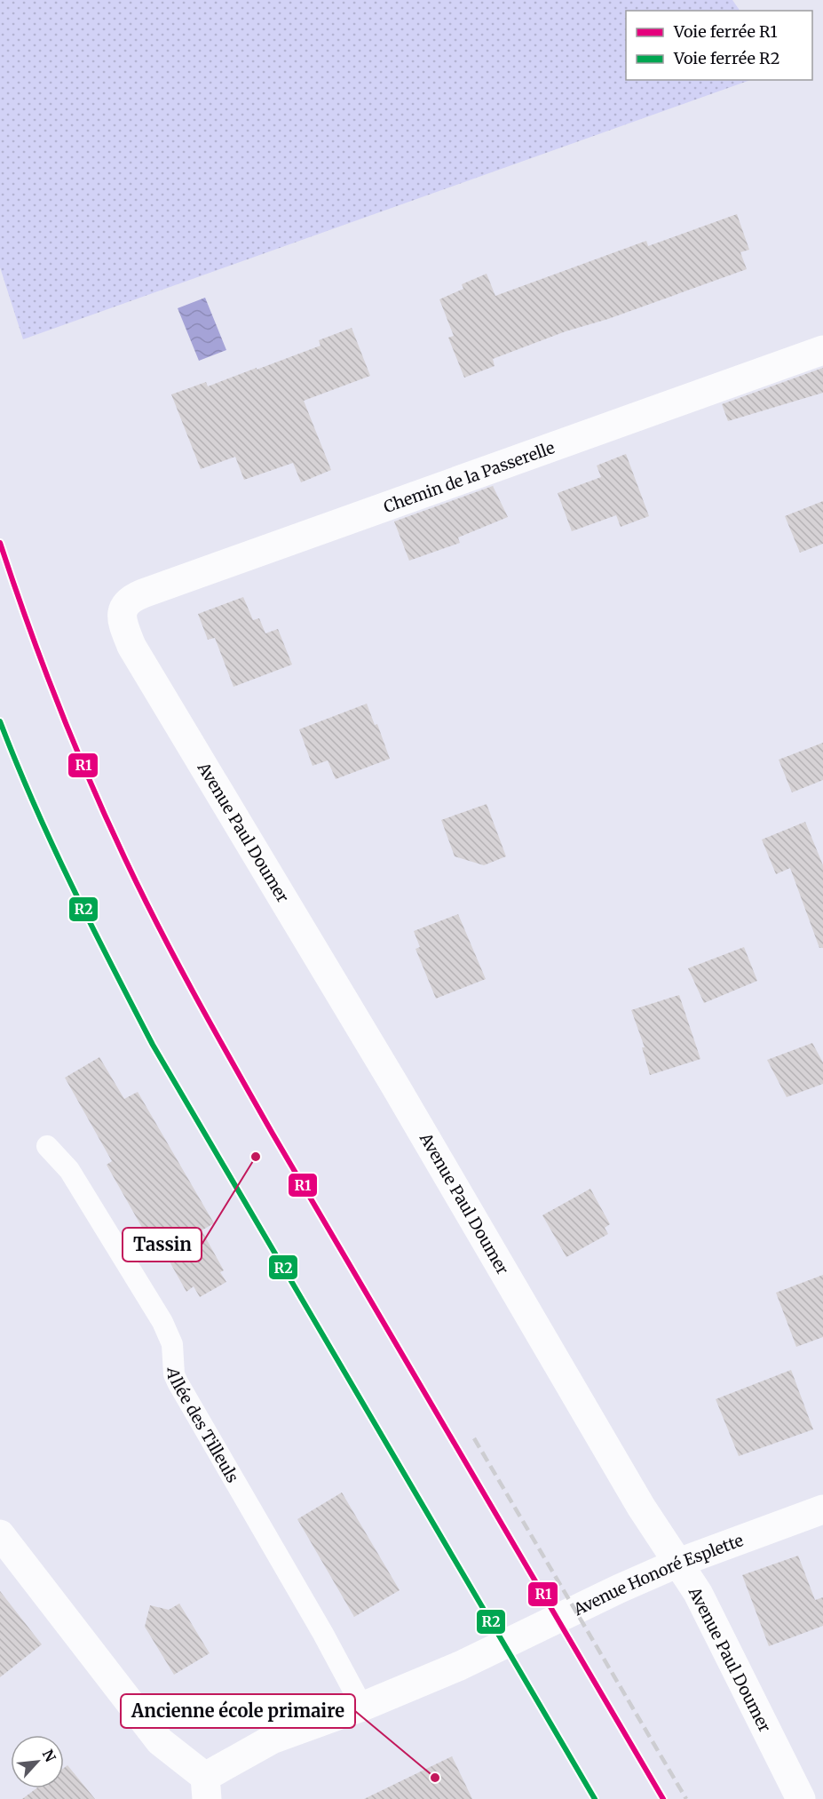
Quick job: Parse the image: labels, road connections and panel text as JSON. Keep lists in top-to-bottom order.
{
  "streets": {
    "street": ["Chemin de la Passerelle", "Avenue Paul Doumer", "Avenue Honoré Esplette"],
    "lane": ["Allée des Tilleuls"]
  },
  "crossings": [
    ["Chemin de la Passerelle", "Avenue Paul Doumer"],
    ["Avenue Paul Doumer", "Avenue Honoré Esplette"],
    ["Allée des Tilleuls", "Avenue Honoré Esplette"]
  ],
  "places": ["Tassin", "Ancienne école primaire"],
  "lines": ["rail line R1", "rail line R2"],
  "legend": ["Voie ferrée R1", "Voie ferrée R2"],
  "north": "top right"
}
